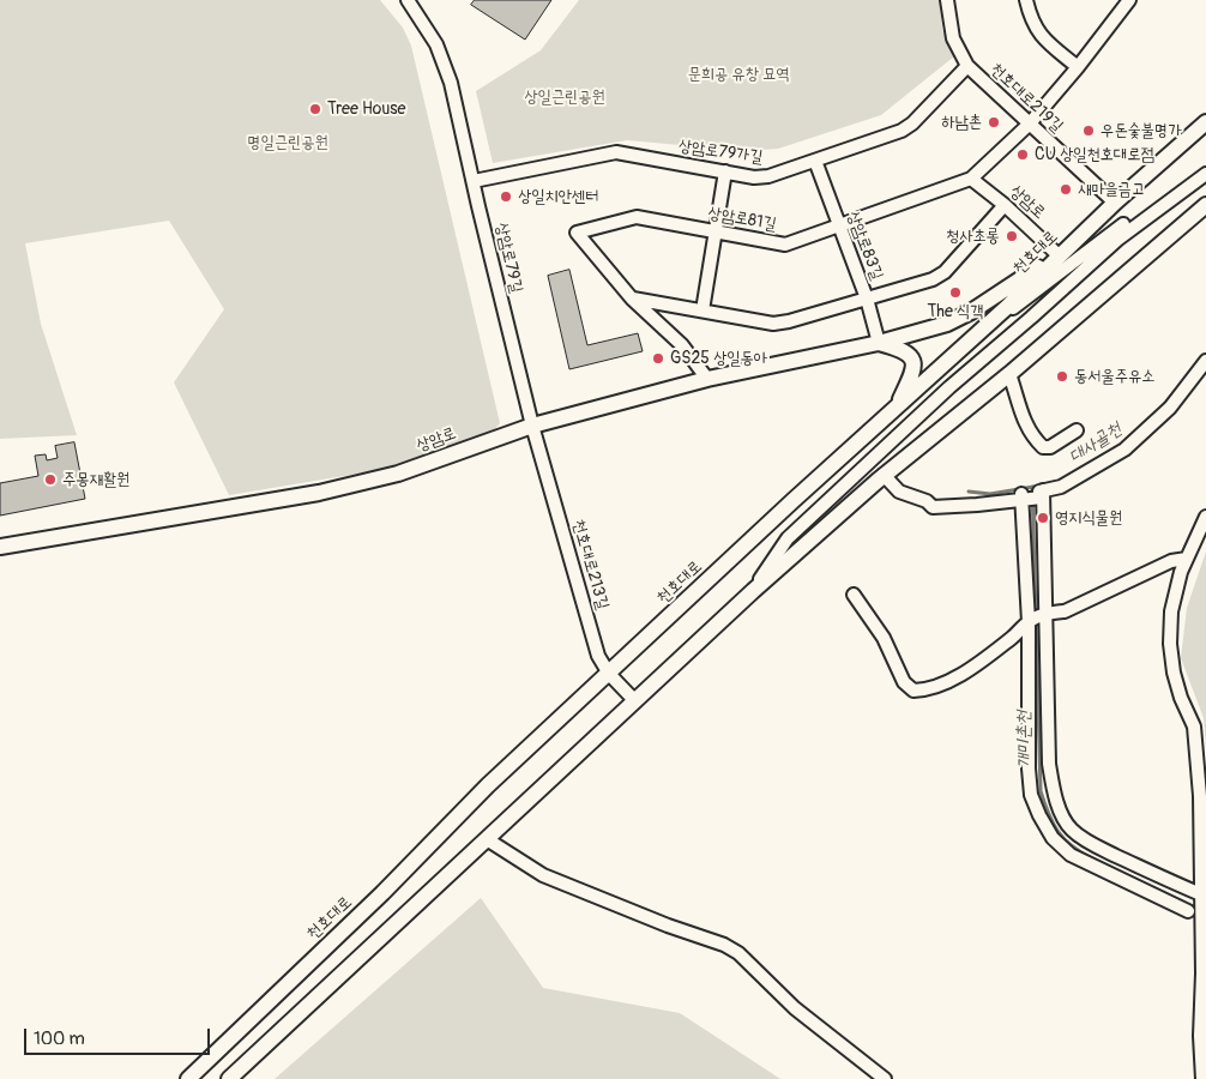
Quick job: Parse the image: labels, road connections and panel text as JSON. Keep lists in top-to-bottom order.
{
  "streets": {
    "main road": ["상암로", "천호대로"],
    "street": [
      "천호대로219길",
      "상암로79가길",
      "상암로81길",
      "상암로83길",
      "상암로79길",
      "천호대로213길"
    ]
  },
  "crossings": [
    ["천호대로219길", "상암로79가길"],
    ["천호대로219길", "상암로81길"],
    ["천호대로219길", "천호대로"],
    ["상암로79가길", "상암로83길"],
    ["상암로79가길", "상암로79길"],
    ["상암로", "상암로81길"],
    ["상암로", "상암로83길"],
    ["상암로", "천호대로"],
    ["상암로", "상암로79길"],
    ["상암로", "천호대로213길"],
    ["상암로81길", "상암로83길"],
    ["천호대로", "천호대로213길"],
    ["상암로79길", "천호대로213길"]
  ],
  "water": ["대사골천", "개미촌천"],
  "parks": ["문희공 유창 묘역", "상일근린공원", "명일근린공원"],
  "places": [
    "Tree House",
    "하남촌",
    "우돈숯불명가",
    "CU 상일천호대로점",
    "새마을금고",
    "상일치안센터",
    "청사초롱",
    "The 식객",
    "GS25 상일동아",
    "동서울주유소",
    "주몽재활원",
    "영지식물원"
  ],
  "scale_bar": "100 m"
}
